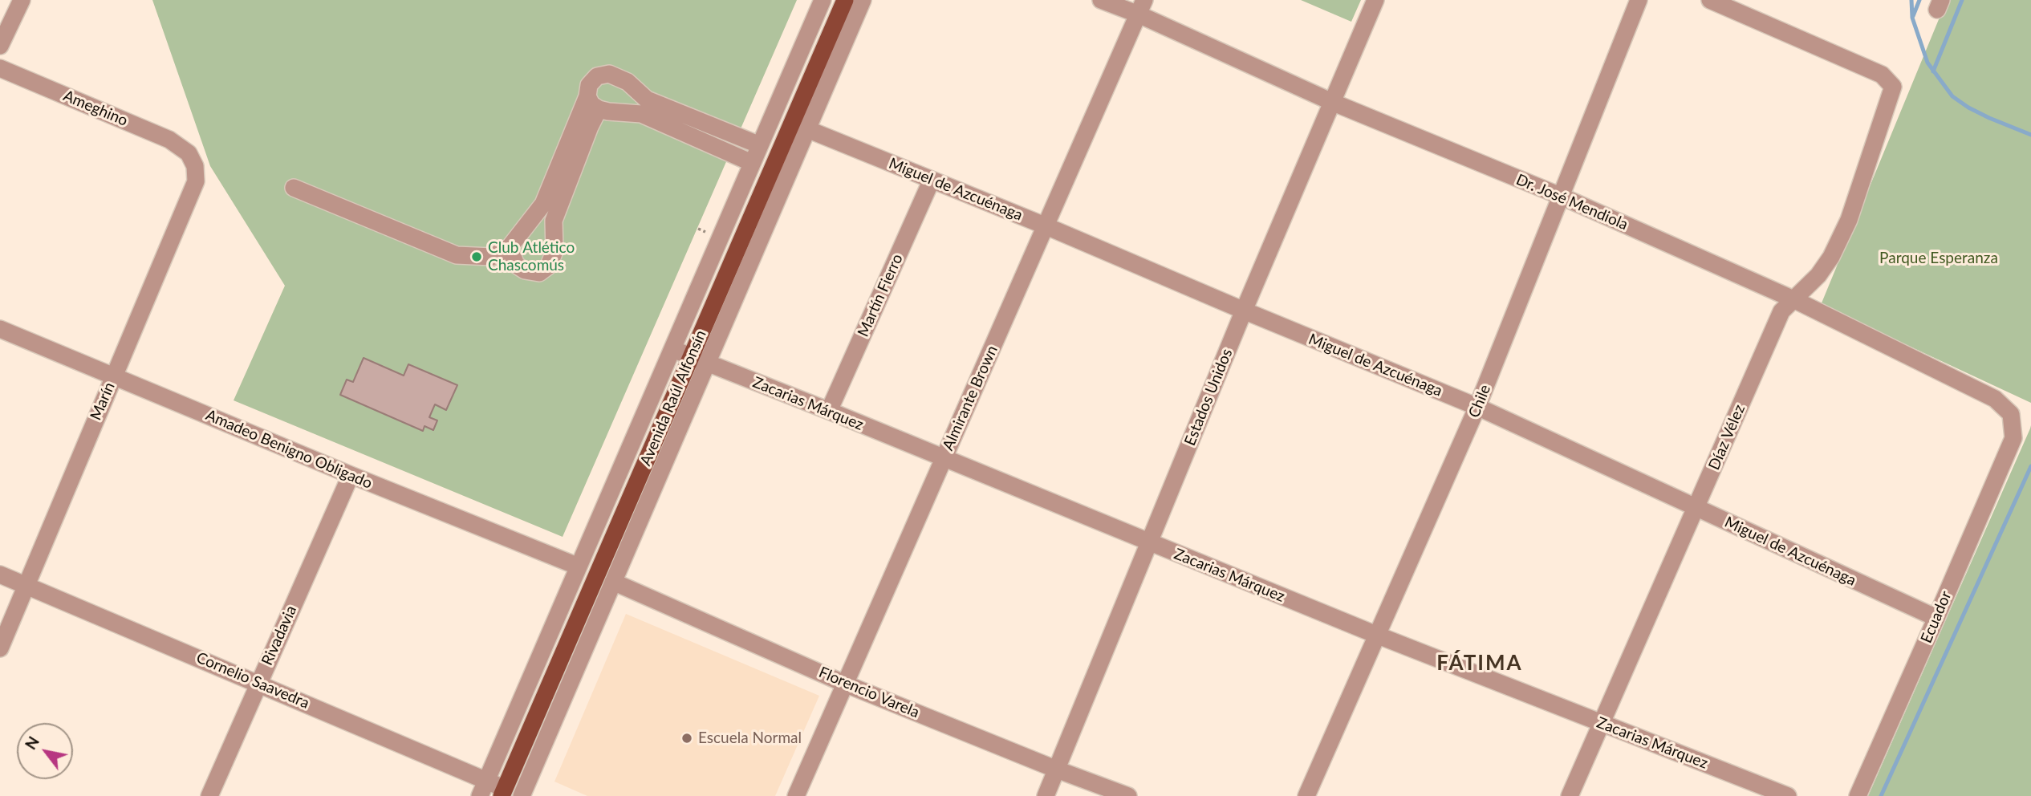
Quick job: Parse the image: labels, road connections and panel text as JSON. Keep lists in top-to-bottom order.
{
  "streets": {
    "main road": ["Avenida Raúl Alfonsín"],
    "street": [
      "Ameghino",
      "Miguel de Azcuénaga",
      "Dr. José Mendiola",
      "Martín Fierro",
      "Estados Unidos",
      "Almirante Brown",
      "Marín",
      "Chile",
      "Zacarias Márquez",
      "Díaz Vélez",
      "Amadeo Benigno Obligado",
      "Ecuador",
      "Rivadavia",
      "Cornelio Saavedra",
      "Florencio Varela"
    ]
  },
  "crossings": [
    ["Ameghino", "Marín"],
    ["Miguel de Azcuénaga", "Martín Fierro"],
    ["Miguel de Azcuénaga", "Estados Unidos"],
    ["Miguel de Azcuénaga", "Avenida Raúl Alfonsín"],
    ["Miguel de Azcuénaga", "Almirante Brown"],
    ["Miguel de Azcuénaga", "Chile"],
    ["Miguel de Azcuénaga", "Díaz Vélez"],
    ["Miguel de Azcuénaga", "Ecuador"],
    ["Dr. José Mendiola", "Estados Unidos"],
    ["Dr. José Mendiola", "Almirante Brown"],
    ["Dr. José Mendiola", "Chile"],
    ["Dr. José Mendiola", "Díaz Vélez"],
    ["Dr. José Mendiola", "Ecuador"],
    ["Martín Fierro", "Zacarias Márquez"],
    ["Estados Unidos", "Zacarias Márquez"],
    ["Estados Unidos", "Florencio Varela"],
    ["Avenida Raúl Alfonsín", "Zacarias Márquez"],
    ["Avenida Raúl Alfonsín", "Amadeo Benigno Obligado"],
    ["Avenida Raúl Alfonsín", "Cornelio Saavedra"],
    ["Avenida Raúl Alfonsín", "Florencio Varela"],
    ["Almirante Brown", "Zacarias Márquez"],
    ["Almirante Brown", "Florencio Varela"],
    ["Marín", "Amadeo Benigno Obligado"],
    ["Marín", "Cornelio Saavedra"],
    ["Chile", "Zacarias Márquez"],
    ["Zacarias Márquez", "Díaz Vélez"],
    ["Amadeo Benigno Obligado", "Rivadavia"],
    ["Rivadavia", "Cornelio Saavedra"]
  ],
  "districts": ["FÁTIMA"],
  "parks": ["Parque Esperanza"],
  "places": ["Club Atlético Chascomús", "Escuela Normal"],
  "north": "top left"
}
